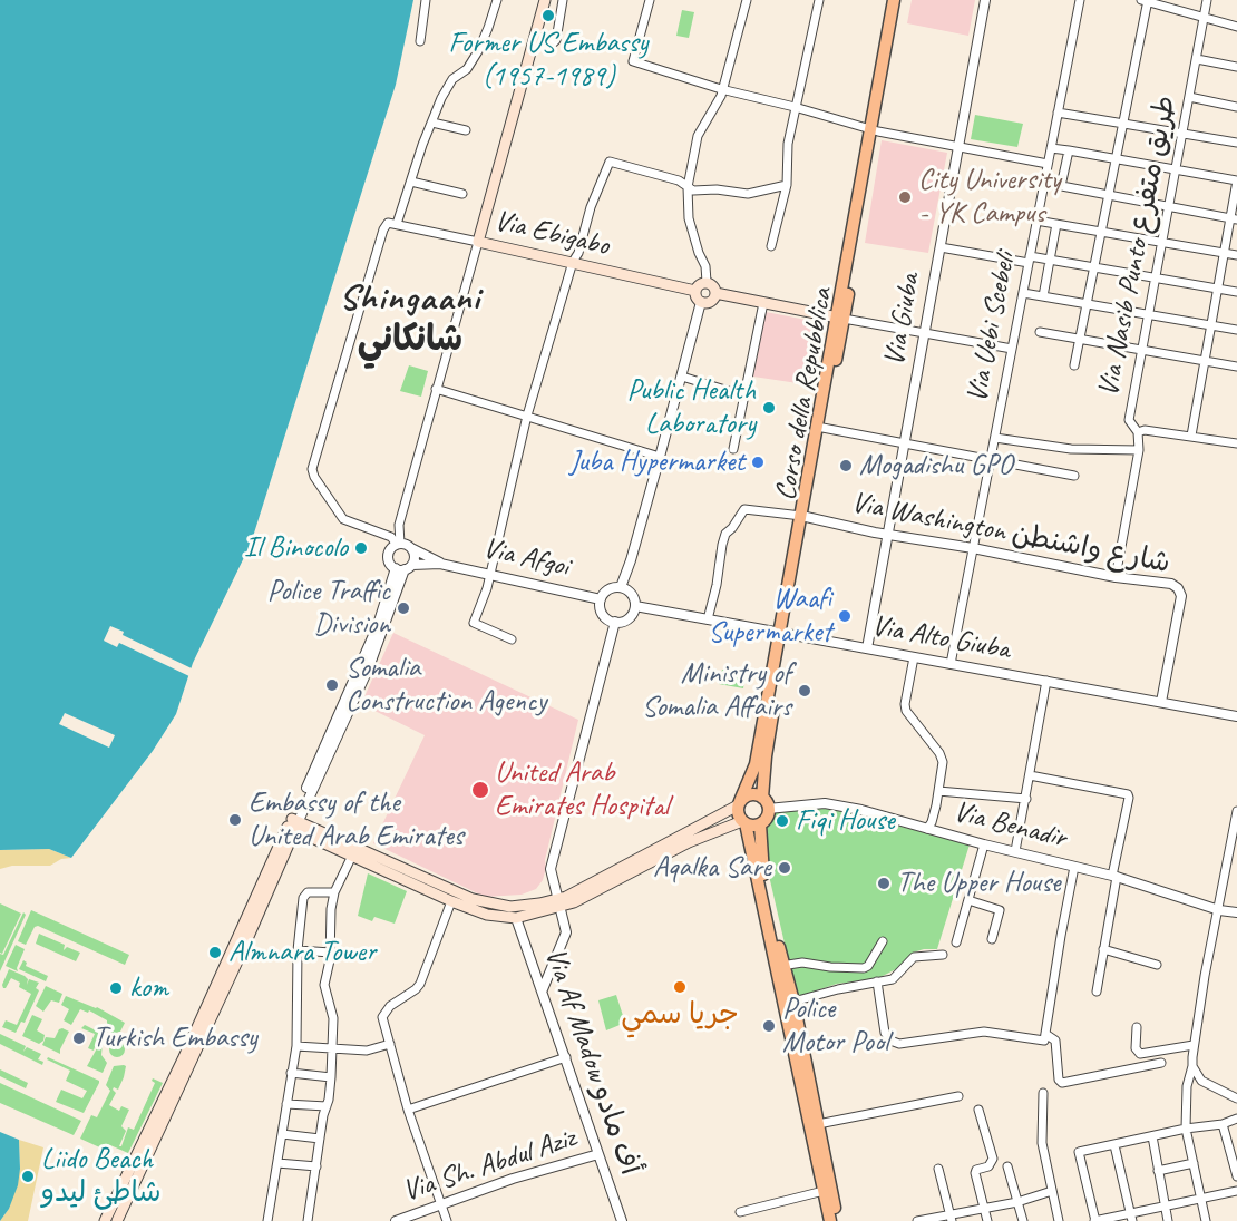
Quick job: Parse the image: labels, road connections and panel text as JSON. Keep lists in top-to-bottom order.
{
  "streets": {
    "main road": ["Via Ebigabo"],
    "street": [
      "Via Nasib Punto طريق متفرع",
      "Via Giuba",
      "Via Uebi Scebeli",
      "Via Washington شارع واشنطن",
      "Via Afgoi",
      "Via Alto Giuba",
      "Via Benadir",
      "Via Af Madow أف مادو",
      "Via Sh. Abdul Aziz"
    ]
  },
  "crossings": [
    ["Via Nasib Punto طريق متفرع", "Via Washington شارع واشنطن"],
    ["Via Giuba", "Via Washington شارع واشنطن"],
    ["Via Giuba", "Via Alto Giuba"],
    ["Via Uebi Scebeli", "Via Washington شارع واشنطن"],
    ["Via Uebi Scebeli", "Via Alto Giuba"],
    ["Via Washington شارع واشنطن", "Via Alto Giuba"],
    ["Via Afgoi", "Via Alto Giuba"],
    ["Via Af Madow أف مادو", "Via Sh. Abdul Aziz"]
  ],
  "districts": ["Shingaani شانكاني"],
  "places": [
    "Former US Embassy (1957-1989)",
    "City University - YK Campus",
    "Public Health Laboratory",
    "Juba Hypermarket",
    "Mogadishu GPO",
    "Il Binocolo",
    "Police Traffic Division",
    "Waafi Supermarket",
    "Somalia Construction Agency",
    "Ministry of Somalia Affairs",
    "United Arab Emirates Hospital",
    "Embassy of the United Arab Emirates",
    "Fiqi House",
    "Aqalka Sare",
    "The Upper House",
    "Almnara Tower",
    "جريا سمي",
    "kom",
    "Police Motor Pool",
    "Turkish Embassy",
    "Liido Beach شاطئ ليدو"
  ]
}
